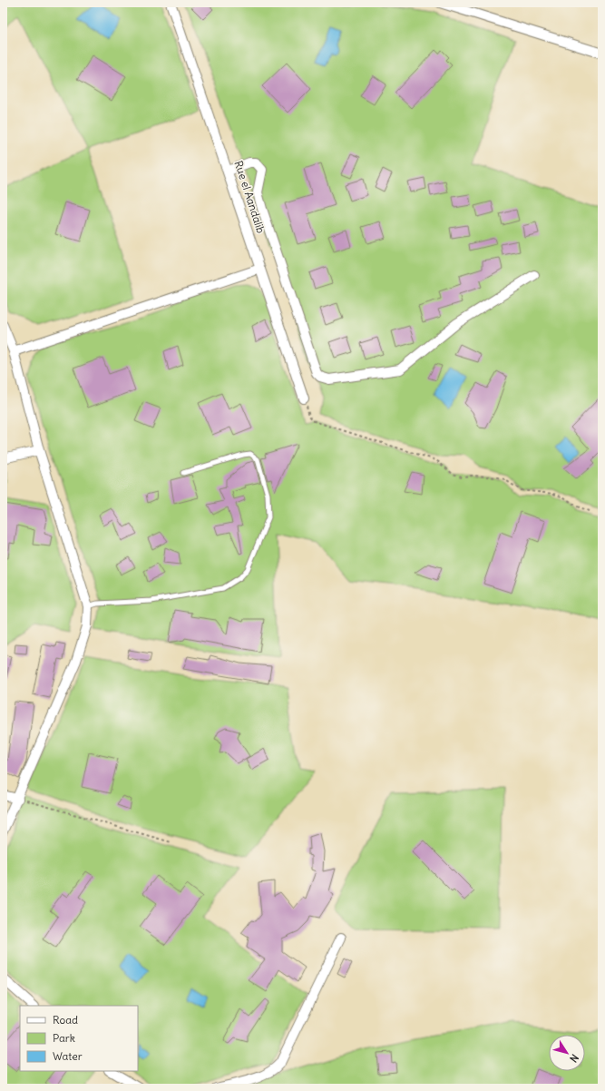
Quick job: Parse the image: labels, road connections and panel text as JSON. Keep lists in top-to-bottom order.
{
  "streets": {
    "street": ["Rue el Aandalib"]
  },
  "legend": ["Road", "Park", "Water"],
  "north": "bottom right"
}
